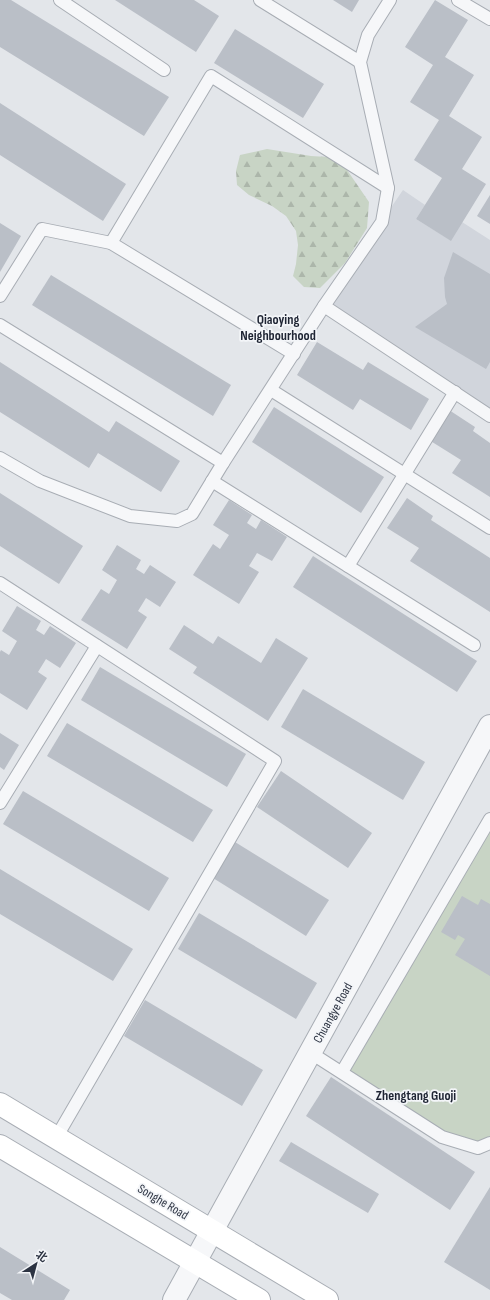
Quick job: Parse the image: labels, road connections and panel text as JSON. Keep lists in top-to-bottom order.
{
  "streets": {
    "main road": ["Songhe Road"],
    "street": ["Chuangye Road"]
  },
  "crossings": [
    ["Chuangye Road", "Songhe Road"]
  ],
  "districts": ["Qiaoying Neighbourhood", "Zhengtang Guoji"],
  "north": "top right"
}
